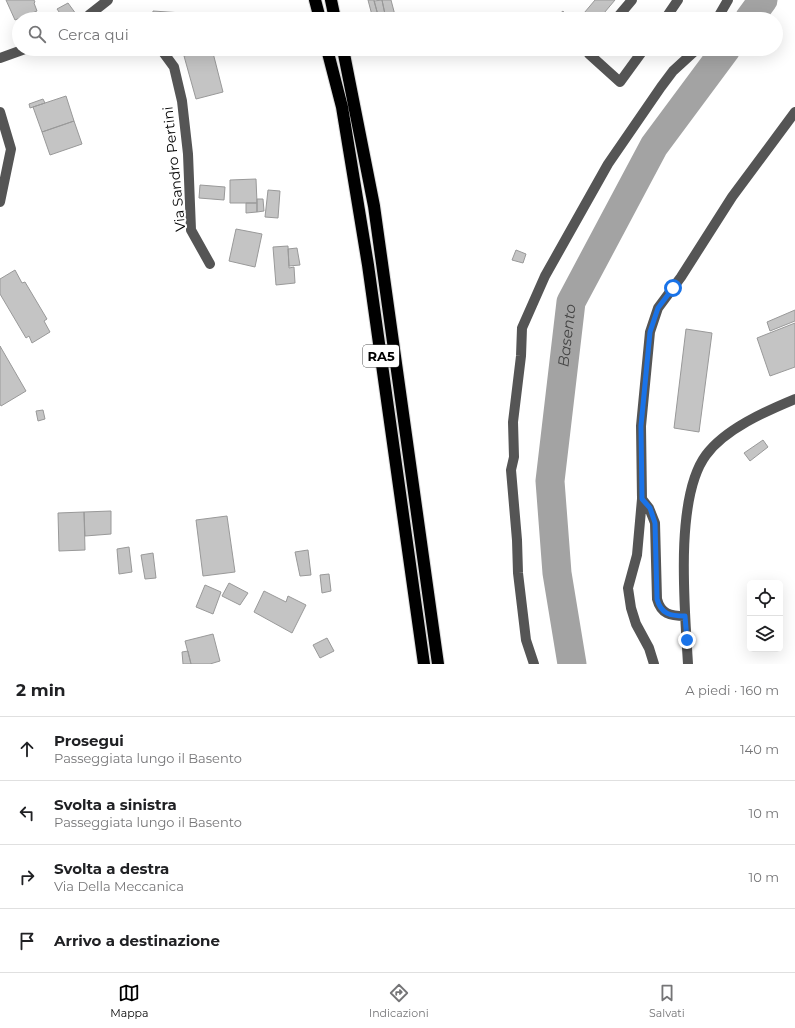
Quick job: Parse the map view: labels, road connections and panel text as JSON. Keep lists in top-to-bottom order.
{
  "streets": {
    "highway": ["RA5"],
    "street": ["Via Sandro Pertini"]
  },
  "water": ["Basento"],
  "page": {
    "search": "Cerca qui",
    "heading": ["2 min", "A piedi · 160 m"],
    "list": [
      ["Prosegui", "Passeggiata lungo il Basento", "140 m"],
      ["Svolta a sinistra", "Passeggiata lungo il Basento", "10 m"],
      ["Svolta a destra", "Via Della Meccanica", "10 m"],
      "Arrivo a destinazione"
    ],
    "nav": ["Mappa", "Indicazioni", "Salvati"]
  }
}
